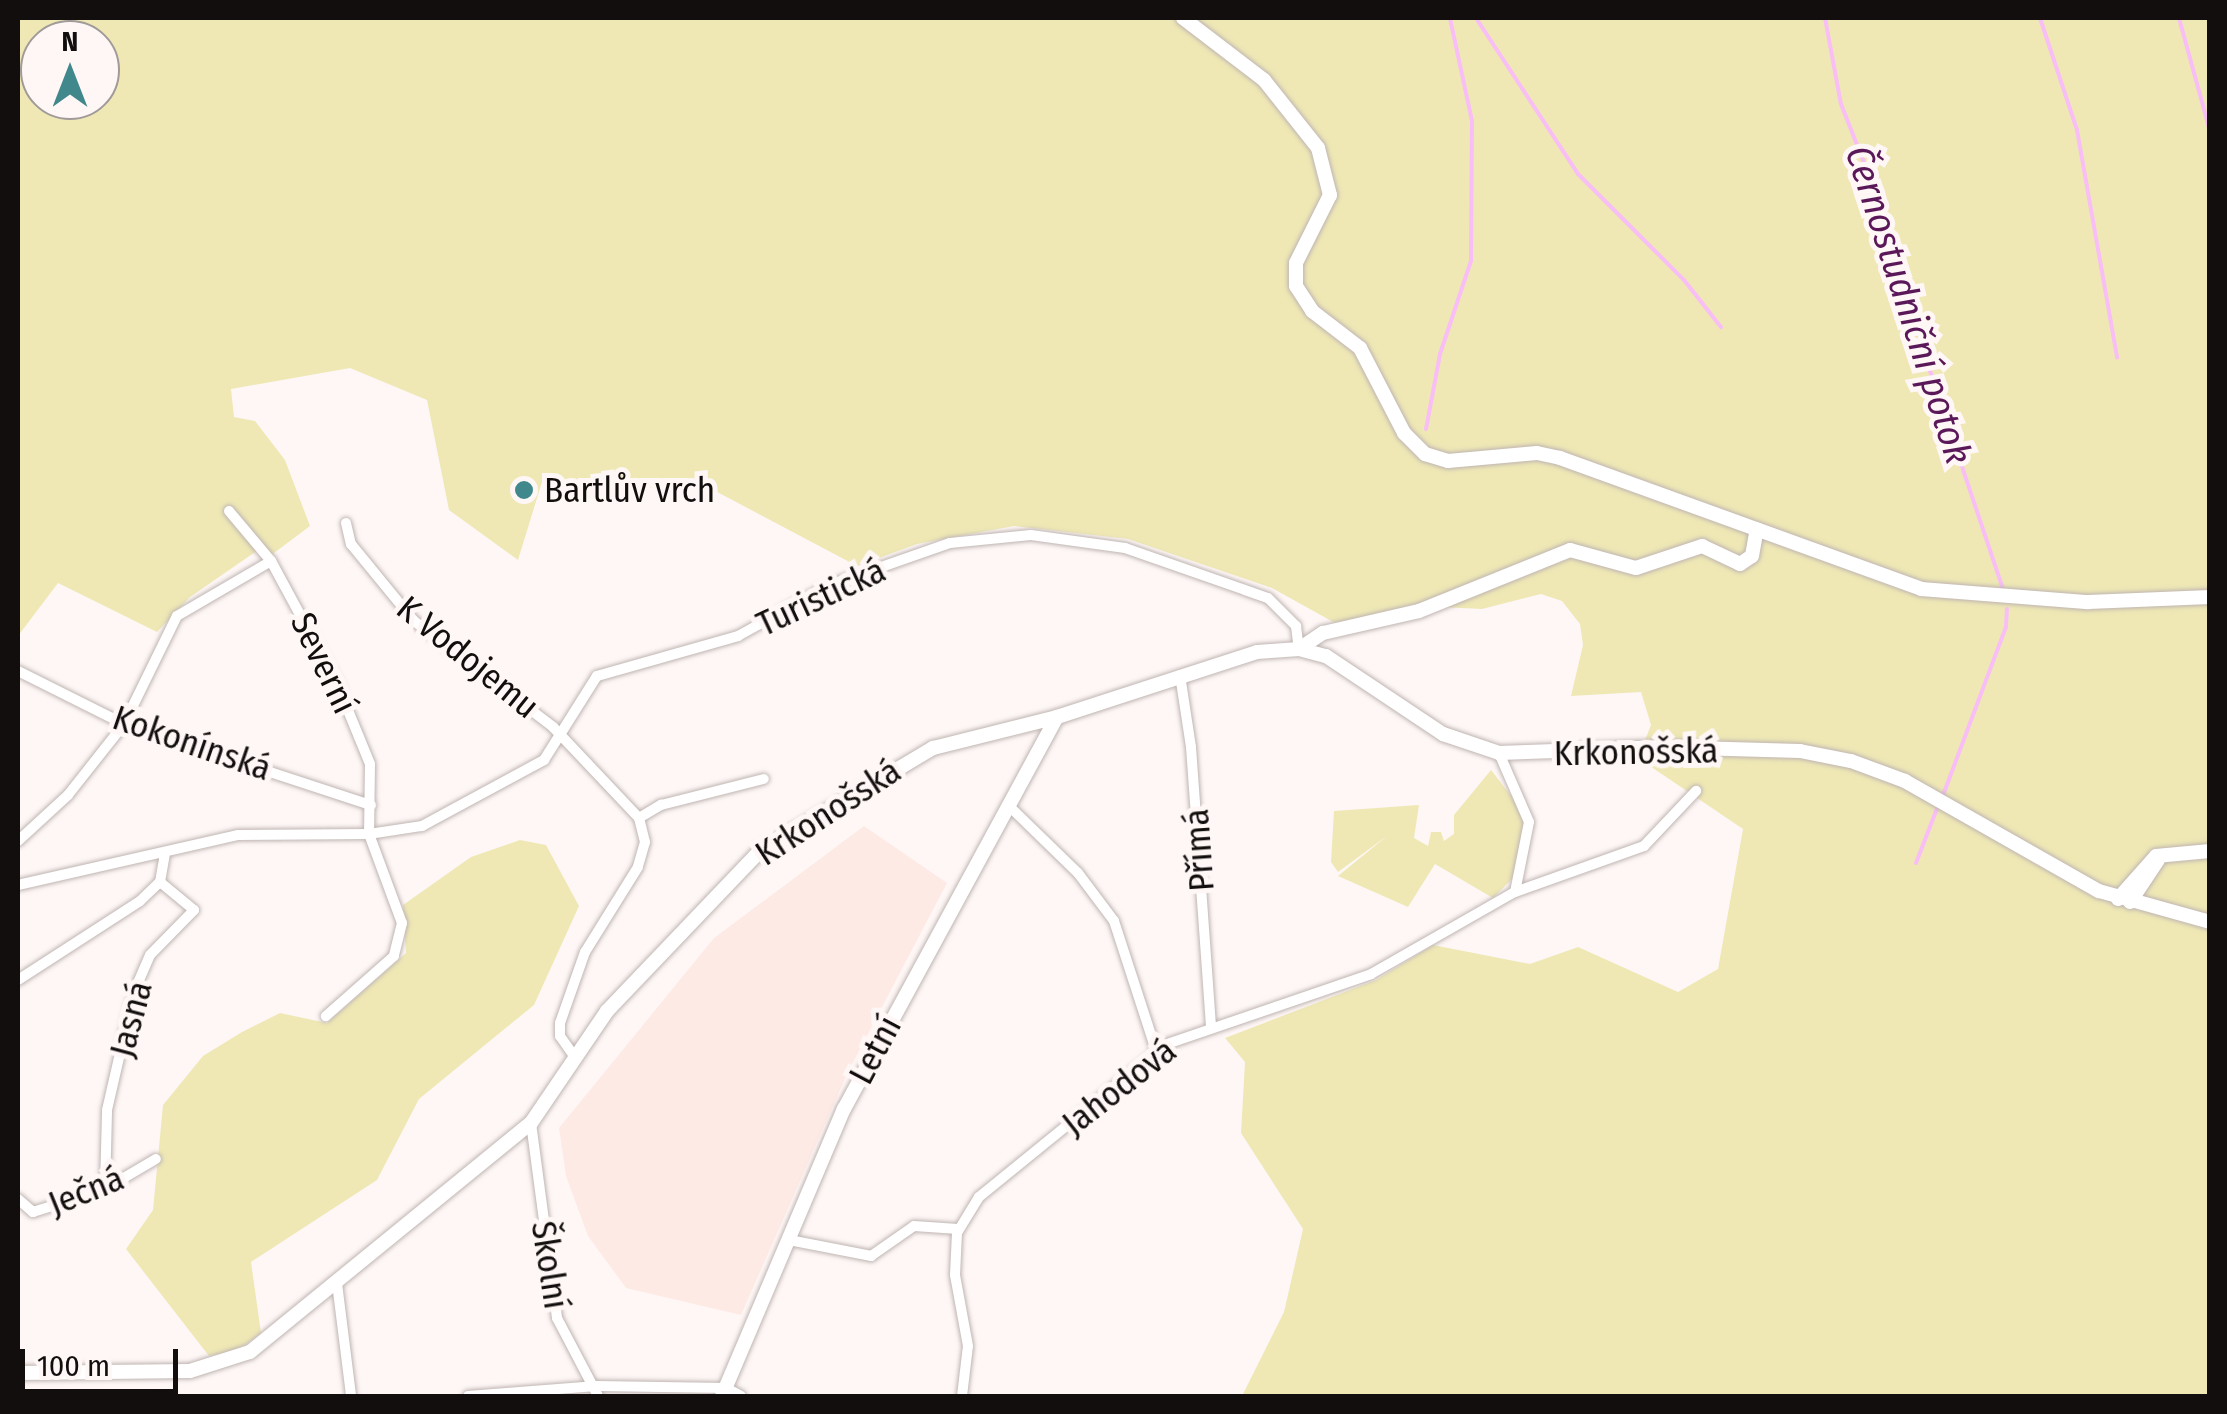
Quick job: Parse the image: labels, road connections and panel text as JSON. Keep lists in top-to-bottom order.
{
  "streets": {
    "street": [
      "Turistická",
      "K Vodojemu",
      "Severní",
      "Kokonínská",
      "Krkonošská",
      "Přímá",
      "Jasná",
      "Letní",
      "Jahodová",
      "Ječná",
      "Školní"
    ]
  },
  "crossings": [
    ["Turistická", "K Vodojemu"],
    ["Turistická", "Severní"],
    ["Turistická", "Krkonošská"],
    ["Severní", "Kokonínská"],
    ["Krkonošská", "Přímá"],
    ["Krkonošská", "Letní"],
    ["Krkonošská", "Školní"],
    ["Přímá", "Jahodová"],
    ["Jasná", "Ječná"]
  ],
  "water": ["Černostudniční potok"],
  "places": ["Bartlův vrch"],
  "scale_bar": "100 m",
  "north": "top"
}
